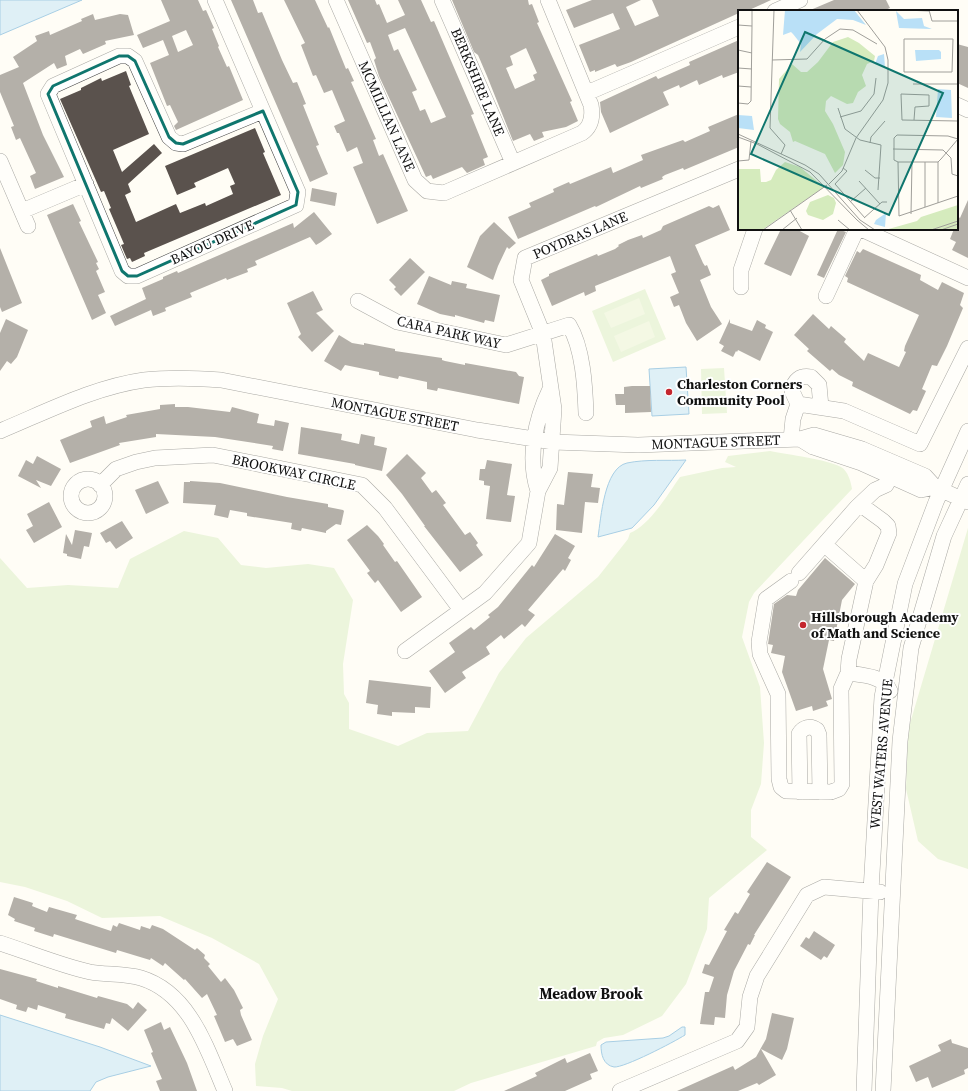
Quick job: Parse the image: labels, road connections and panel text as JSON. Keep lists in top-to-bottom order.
{
  "streets": {
    "street": [
      "BERKSHIRE LANE",
      "MCMILLIAN LANE",
      "POYDRAS LANE",
      "BAYOU DRIVE",
      "CARA PARK WAY",
      "MONTAGUE STREET",
      "BROOKWAY CIRCLE",
      "WEST WATERS AVENUE"
    ]
  },
  "crossings": [
    ["BERKSHIRE LANE", "MCMILLIAN LANE"],
    ["POYDRAS LANE", "CARA PARK WAY"],
    ["POYDRAS LANE", "MONTAGUE STREET"],
    ["POYDRAS LANE", "BROOKWAY CIRCLE"],
    ["MONTAGUE STREET", "WEST WATERS AVENUE"]
  ],
  "districts": ["Meadow Brook"],
  "places": ["Charleston Corners Community Pool", "Hillsborough Academy of Math and Science"]
}
